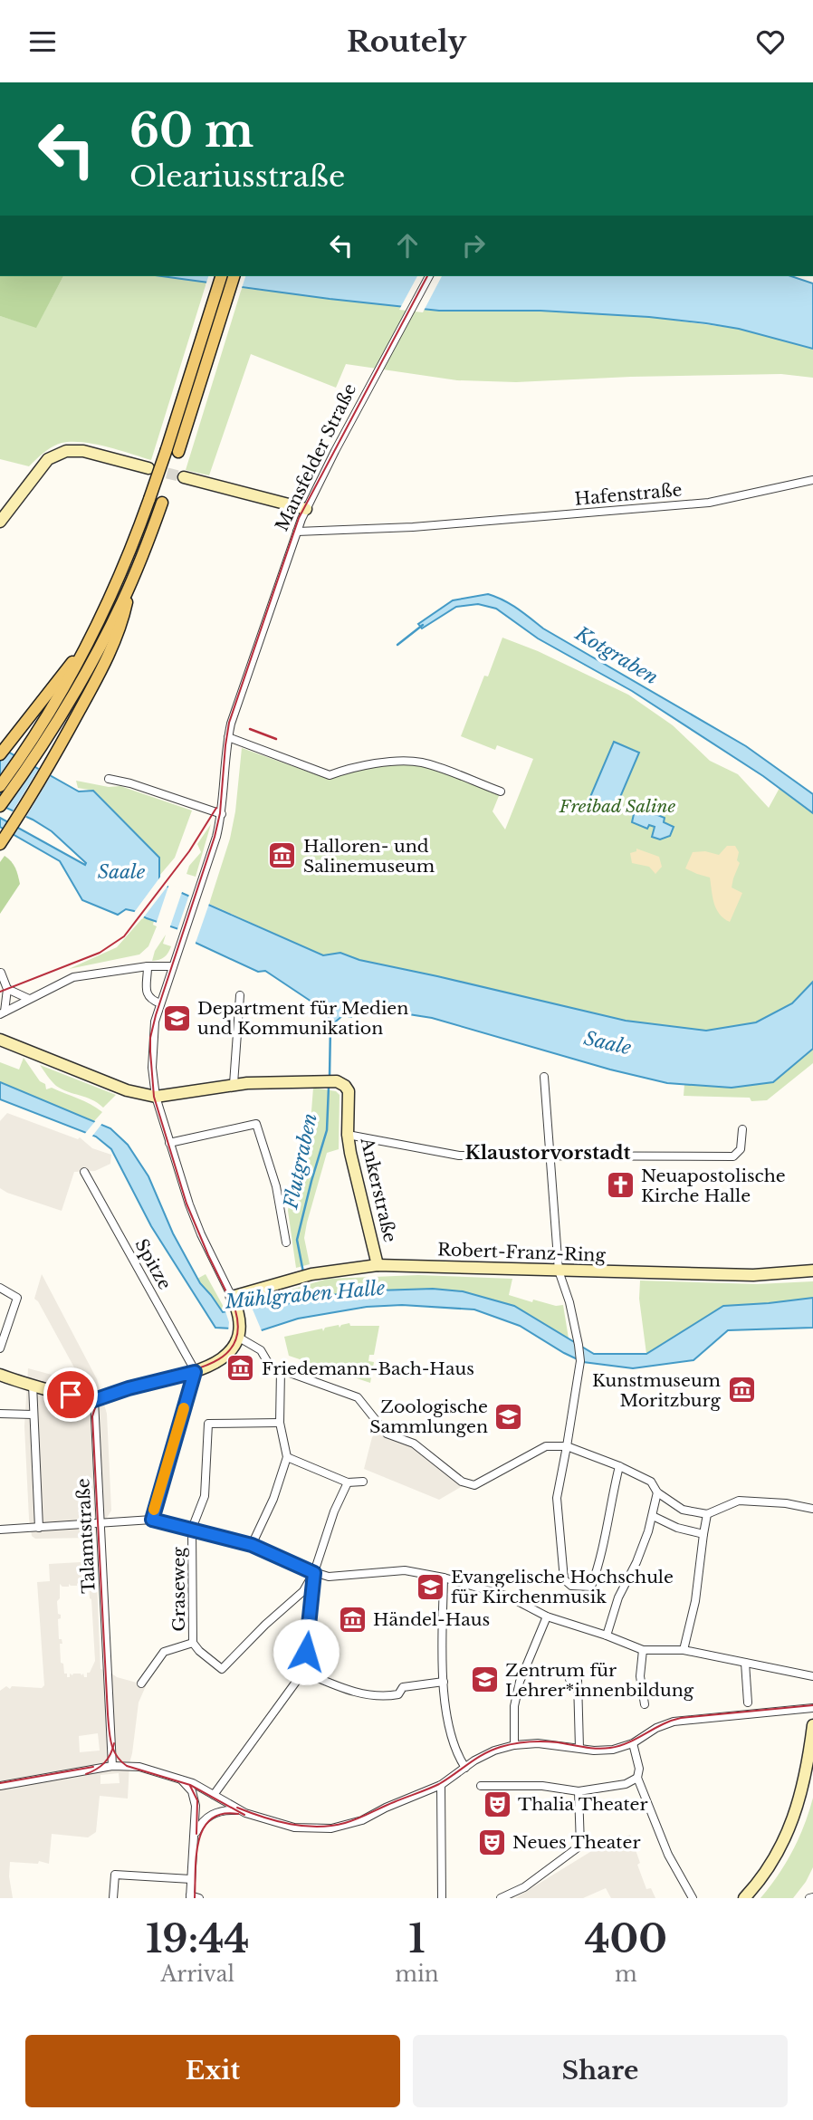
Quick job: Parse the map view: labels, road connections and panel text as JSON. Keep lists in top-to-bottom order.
{
  "streets": {
    "street": [
      "Mansfelder Straße",
      "Hafenstraße",
      "Ankerstraße",
      "Robert-Franz-Ring",
      "Spitze",
      "Talamtstraße",
      "Graseweg"
    ]
  },
  "crossings": [
    ["Mansfelder Straße", "Hafenstraße"],
    ["Mansfelder Straße", "Ankerstraße"],
    ["Mansfelder Straße", "Robert-Franz-Ring"],
    ["Ankerstraße", "Robert-Franz-Ring"]
  ],
  "districts": ["Klaustorvorstadt"],
  "water": [
    "Kotgraben",
    "Saale",
    "Flutgraben",
    "Mühlgraben Halle"
  ],
  "parks": ["Freibad Saline"],
  "places": {
    "museum": [
      "Halloren- und Salinemuseum",
      "Friedemann-Bach-Haus",
      "Kunstmuseum Moritzburg",
      "Händel-Haus"
    ],
    "school or university": [
      "Department für Medien und Kommunikation",
      "Zoologische Sammlungen",
      "Evangelische Hochschule für Kirchenmusik",
      "Zentrum für Lehrer*innenbildung"
    ],
    "church": ["Neuapostolische Kirche Halle"],
    "theatre": ["Thalia Theater", "Neues Theater"]
  },
  "page": {
    "header": "Routely",
    "turn": ["60 m", "Oleariusstraße"],
    "eta": [
      "19:44",
      "Arrival",
      "1",
      "min",
      "400",
      "m"
    ],
    "buttons": ["Exit", "Share"]
  }
}
